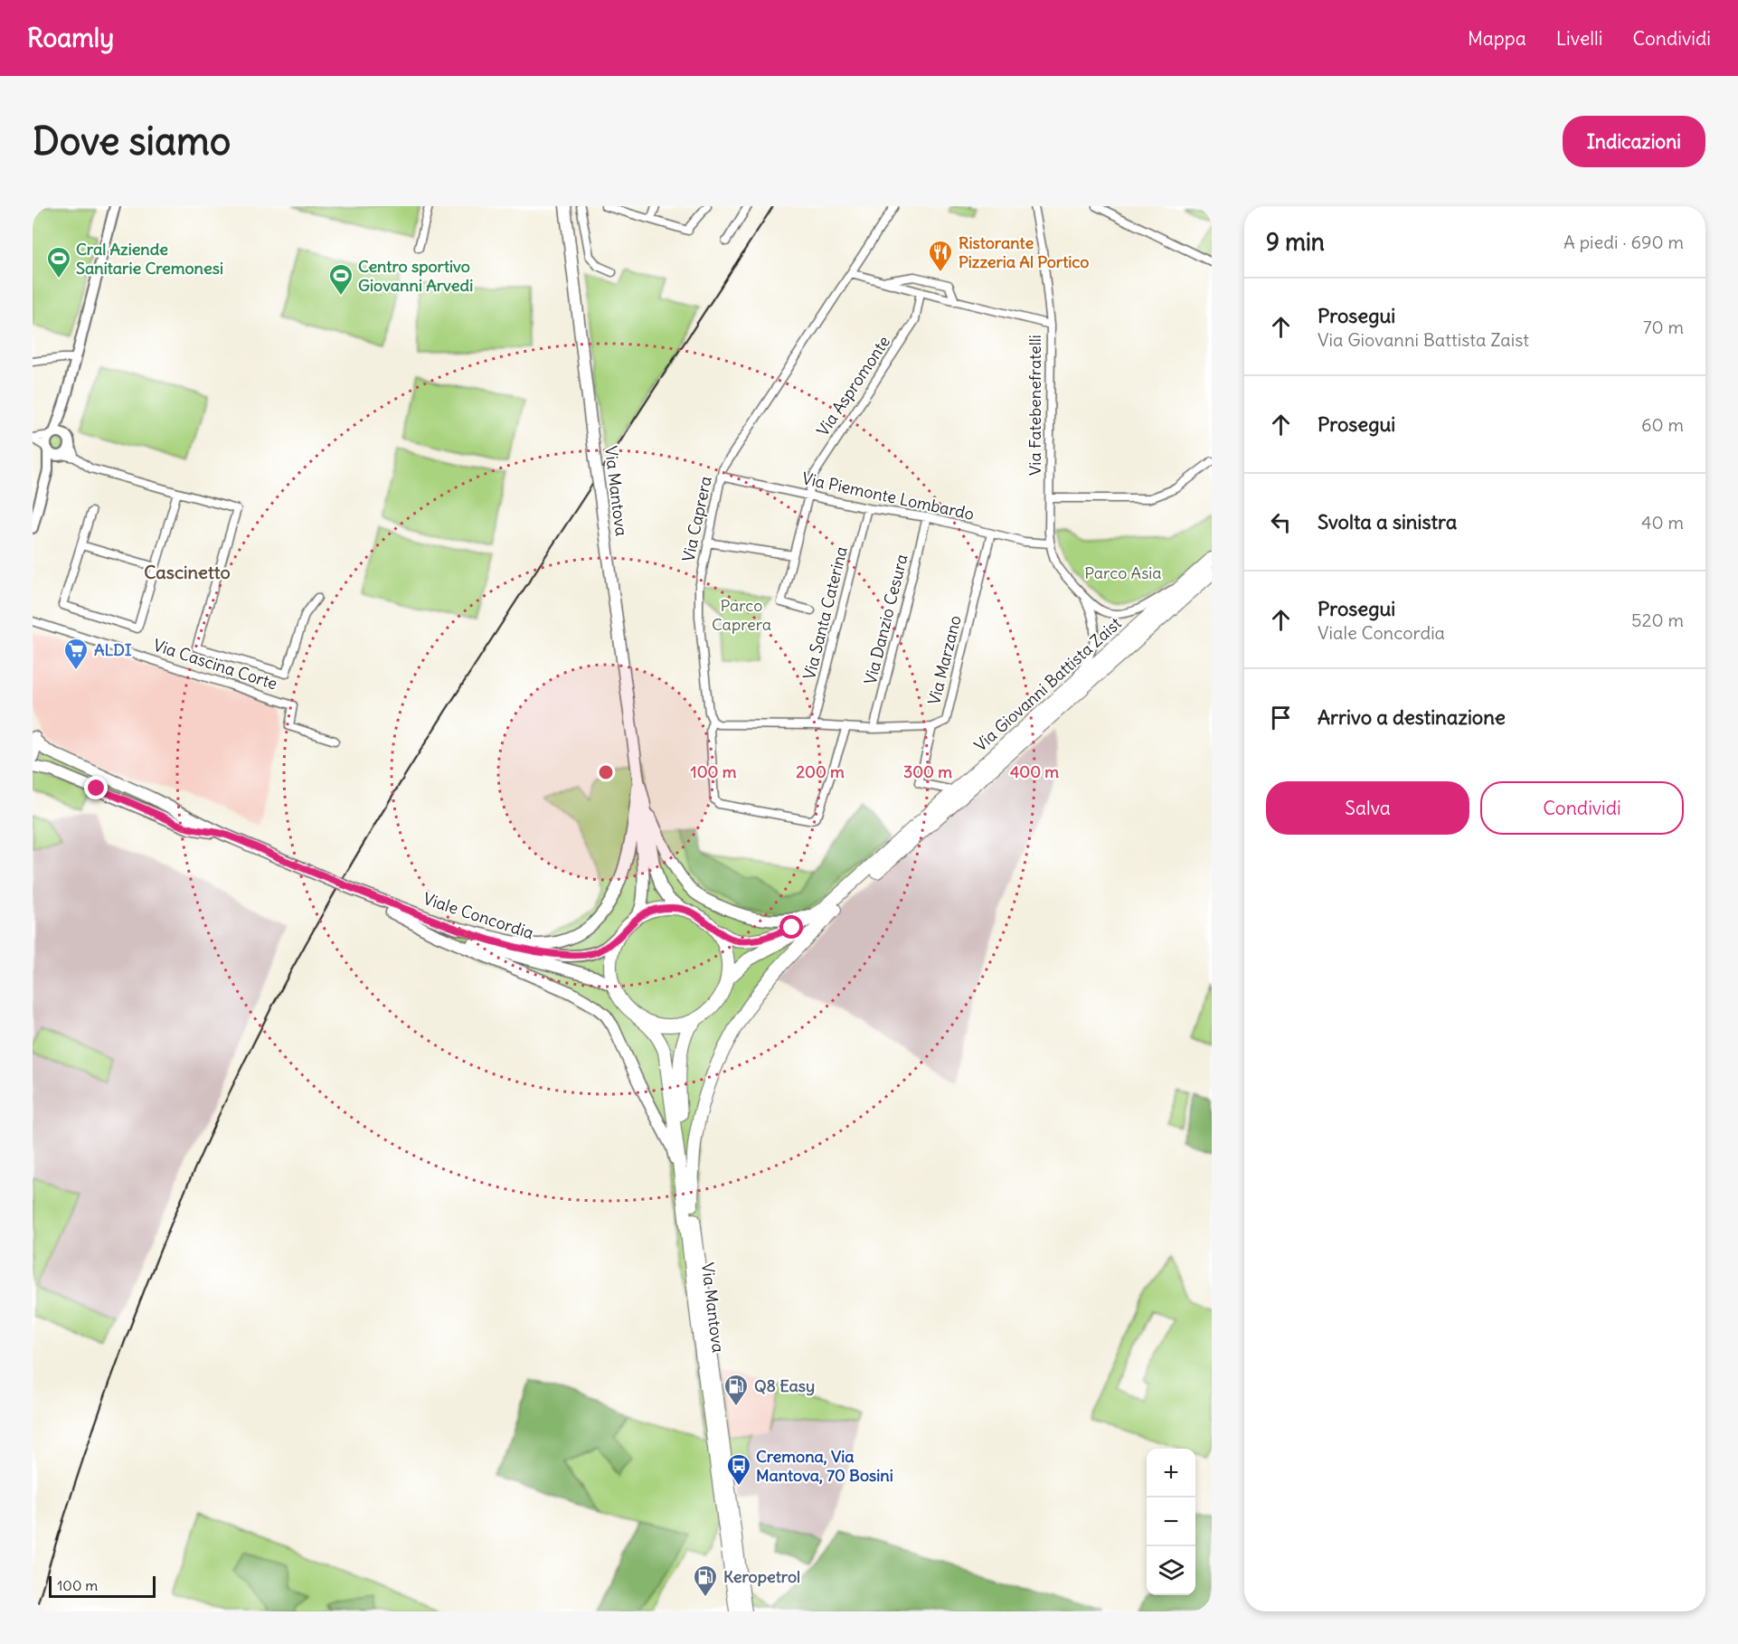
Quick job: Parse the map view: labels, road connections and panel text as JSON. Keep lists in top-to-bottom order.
{
  "streets": {
    "main road": ["Via Mantova", "Via Giovanni Battista Zaist", "Viale Concordia"],
    "street": [
      "Via Aspromonte",
      "Via Fatebenefratelli",
      "Via Piemonte Lombardo",
      "Via Caprera",
      "Via Santa Caterina",
      "Via Danzio Cesura",
      "Via Marzano",
      "Via Cascina Corte"
    ]
  },
  "crossings": [
    ["Via Aspromonte", "Via Piemonte Lombardo"],
    ["Via Fatebenefratelli", "Via Piemonte Lombardo"],
    ["Via Fatebenefratelli", "Via Giovanni Battista Zaist"],
    ["Via Mantova", "Via Giovanni Battista Zaist"],
    ["Via Mantova", "Viale Concordia"],
    ["Via Piemonte Lombardo", "Via Caprera"],
    ["Via Piemonte Lombardo", "Via Santa Caterina"],
    ["Via Piemonte Lombardo", "Via Danzio Cesura"],
    ["Via Piemonte Lombardo", "Via Marzano"],
    ["Via Marzano", "Via Giovanni Battista Zaist"],
    ["Via Giovanni Battista Zaist", "Viale Concordia"]
  ],
  "districts": ["Cascinetto"],
  "parks": ["Parco Asia", "Parco Caprera"],
  "places": {
    "restaurant": ["Ristorante Pizzeria Al Portico"],
    "sports": ["Cral Aziende Sanitarie Cremonesi", "Centro sportivo Giovanni Arvedi"],
    "supermarket": ["ALDI"],
    "fuel station": ["Q8 Easy", "Keropetrol"],
    "bus stop": ["Cremona, Via Mantova, 70 Bosini"]
  },
  "scale_bar": "100 m",
  "page": {
    "header": "Roamly",
    "nav": ["Mappa", "Livelli", "Condividi"],
    "buttons": [
      "Indicazioni",
      ["Salva", "Condividi"]
    ],
    "title": "Dove siamo",
    "heading": ["9 min", "A piedi · 690 m"],
    "list": [
      ["Prosegui", "Via Giovanni Battista Zaist", "70 m"],
      ["Prosegui", "60 m"],
      ["Svolta a sinistra", "40 m"],
      ["Prosegui", "Viale Concordia", "520 m"],
      "Arrivo a destinazione"
    ],
    "map_buttons": ["+", "−"],
    "scale": "100 m"
  },
  "rings": [
    "100 m",
    "200 m",
    "300 m",
    "400 m"
  ]
}
